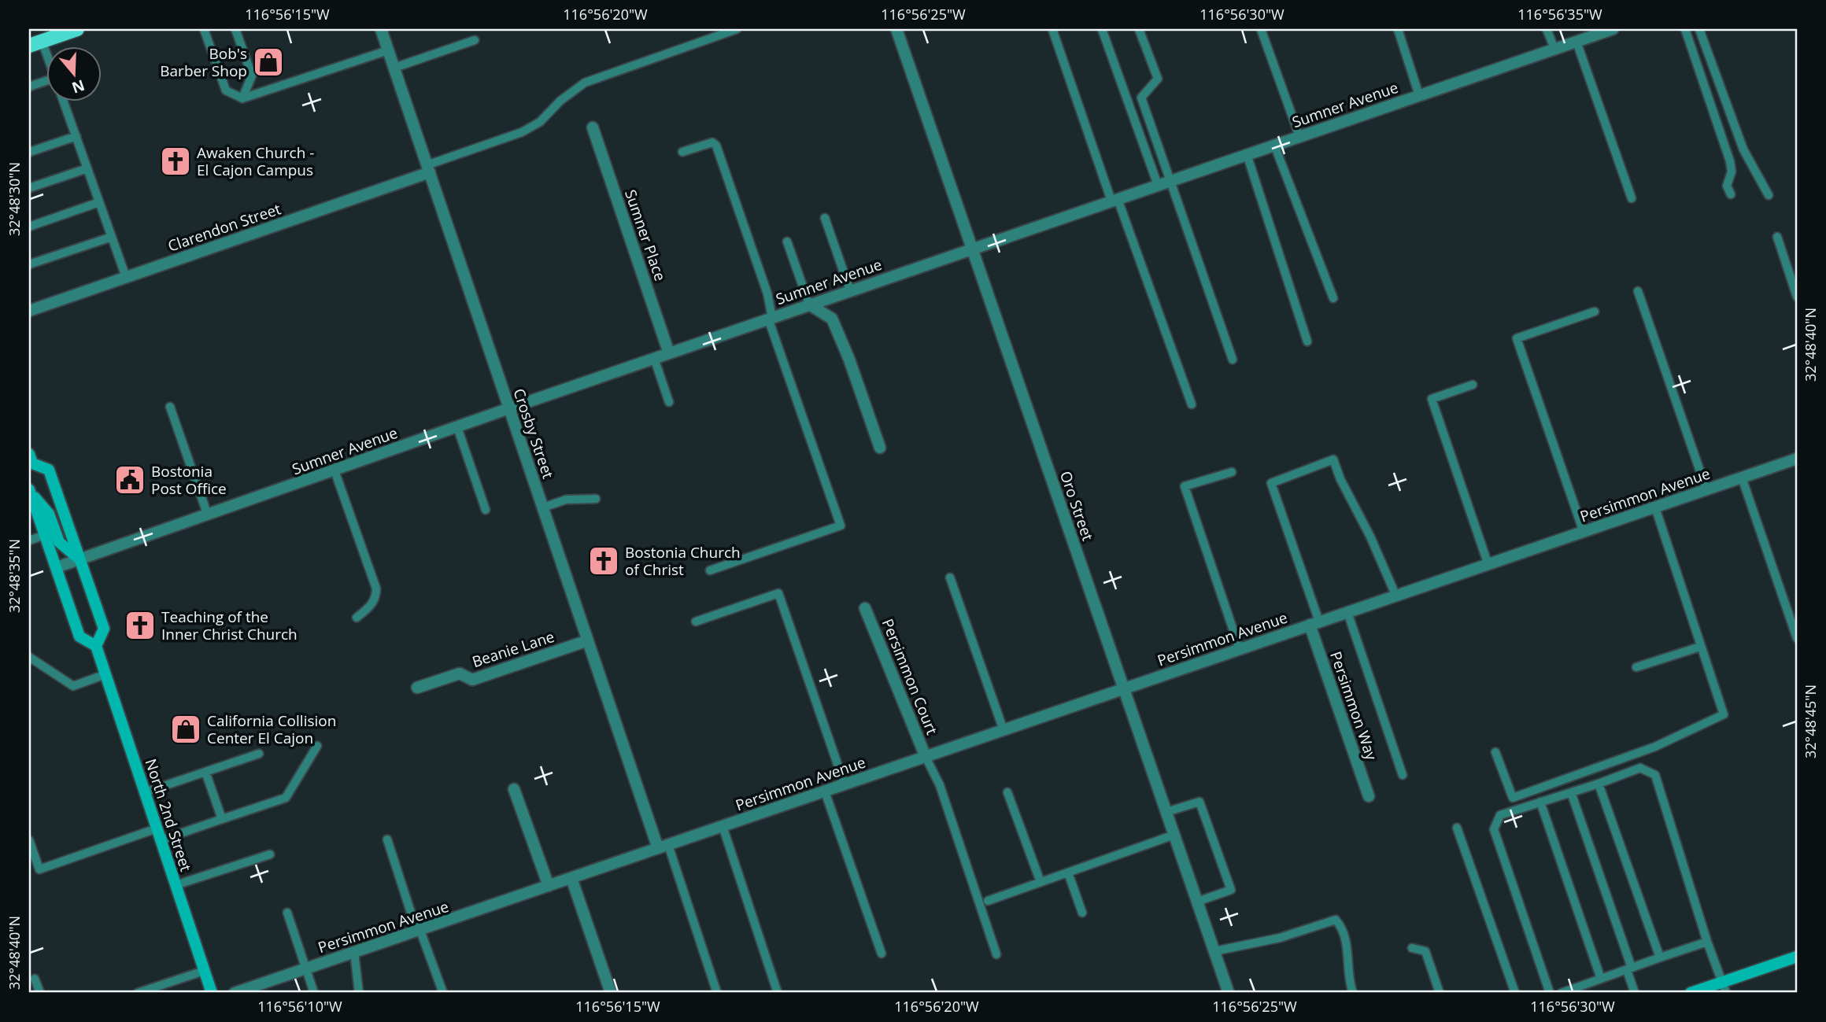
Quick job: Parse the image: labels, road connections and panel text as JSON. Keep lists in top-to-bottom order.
{
  "streets": {
    "main road": ["North 2nd Street"],
    "street": [
      "Sumner Avenue",
      "Clarendon Street",
      "Sumner Place",
      "Crosby Street",
      "Persimmon Avenue",
      "Oro Street",
      "Beanie Lane",
      "Persimmon Court",
      "Persimmon Way"
    ]
  },
  "crossings": [
    ["Sumner Avenue", "Sumner Place"],
    ["Sumner Avenue", "Crosby Street"],
    ["Sumner Avenue", "Oro Street"],
    ["Sumner Avenue", "North 2nd Street"],
    ["Clarendon Street", "Crosby Street"],
    ["Crosby Street", "Persimmon Avenue"],
    ["Crosby Street", "Beanie Lane"],
    ["Persimmon Avenue", "Oro Street"],
    ["Persimmon Avenue", "Persimmon Court"],
    ["Persimmon Avenue", "Persimmon Way"]
  ],
  "places": {
    "shop": ["Bob's Barber Shop", "California Collision Center El Cajon"],
    "church": ["Awaken Church - El Cajon Campus", "Bostonia Church of Christ", "Teaching of the Inner Christ Church"],
    "public building": ["Bostonia Post Office"]
  },
  "north": "bottom",
  "coordinates": [
    "116°56'15\"W",
    "116°56'20\"W",
    "116°56'25\"W",
    "116°56'30\"W",
    "116°56'35\"W",
    "32°48'30\"N",
    "32°48'40\"N",
    "32°48'35\"N",
    "32°48'45\"N",
    "116°56'10\"W"
  ]
}
